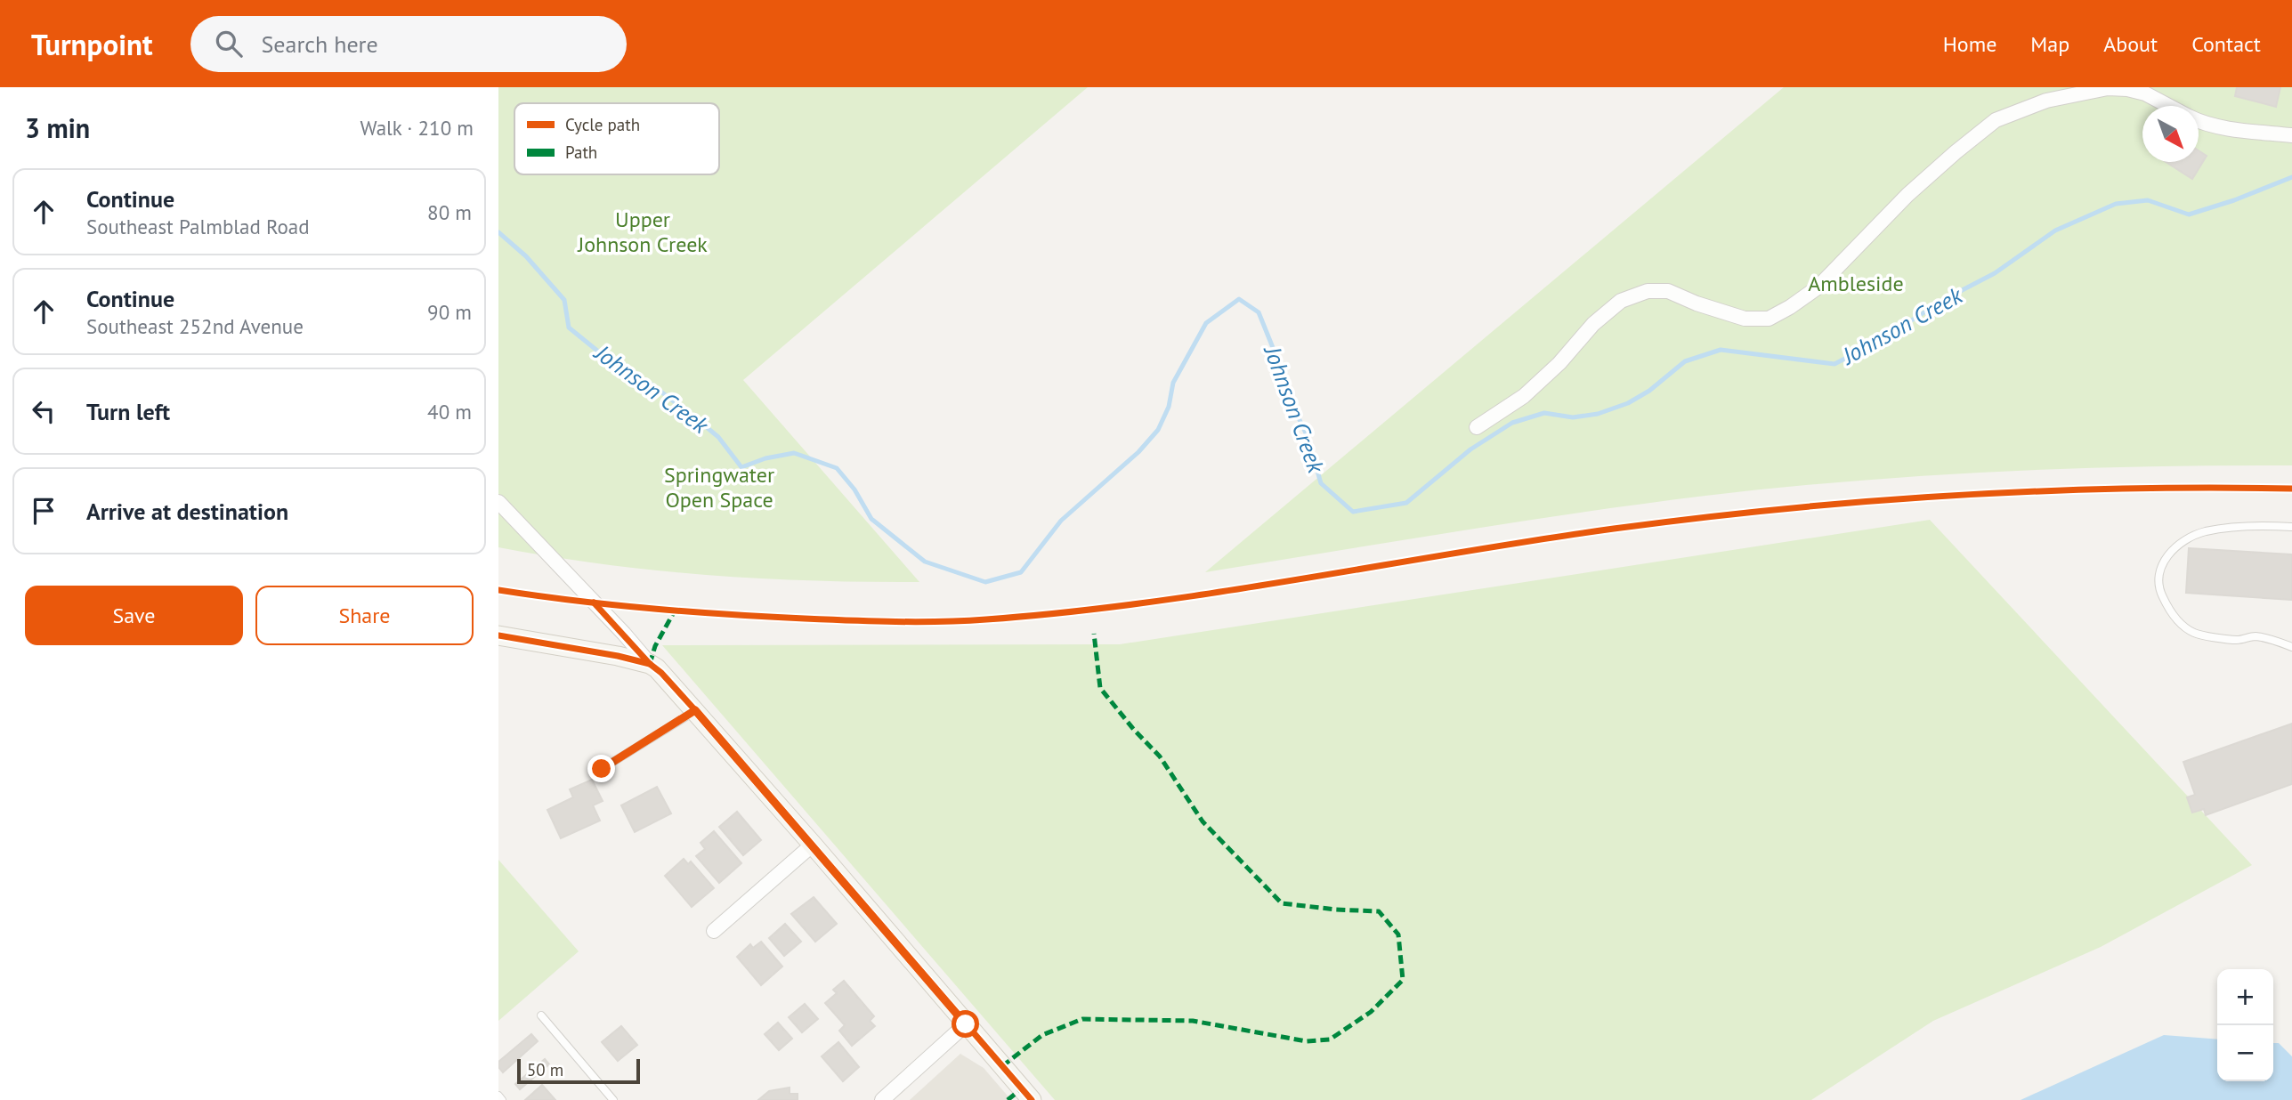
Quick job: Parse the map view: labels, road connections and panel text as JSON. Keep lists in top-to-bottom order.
{
  "water": ["Johnson Creek"],
  "parks": ["Upper Johnson Creek", "Ambleside", "Springwater Open Space"],
  "legend": ["Cycle path", "Path"],
  "scale_bar": "50 m",
  "north": "bottom right",
  "page": {
    "header": "Turnpoint",
    "search": "Search here",
    "nav": [
      "Home",
      "Map",
      "About",
      "Contact"
    ],
    "heading": ["3 min", "Walk · 210 m"],
    "list": [
      ["Continue", "Southeast Palmblad Road", "80 m"],
      ["Continue", "Southeast 252nd Avenue", "90 m"],
      ["Turn left", "40 m"],
      "Arrive at destination"
    ],
    "buttons": ["Save", "Share"],
    "map_buttons": ["+", "−"],
    "scale": "50 m"
  }
}
